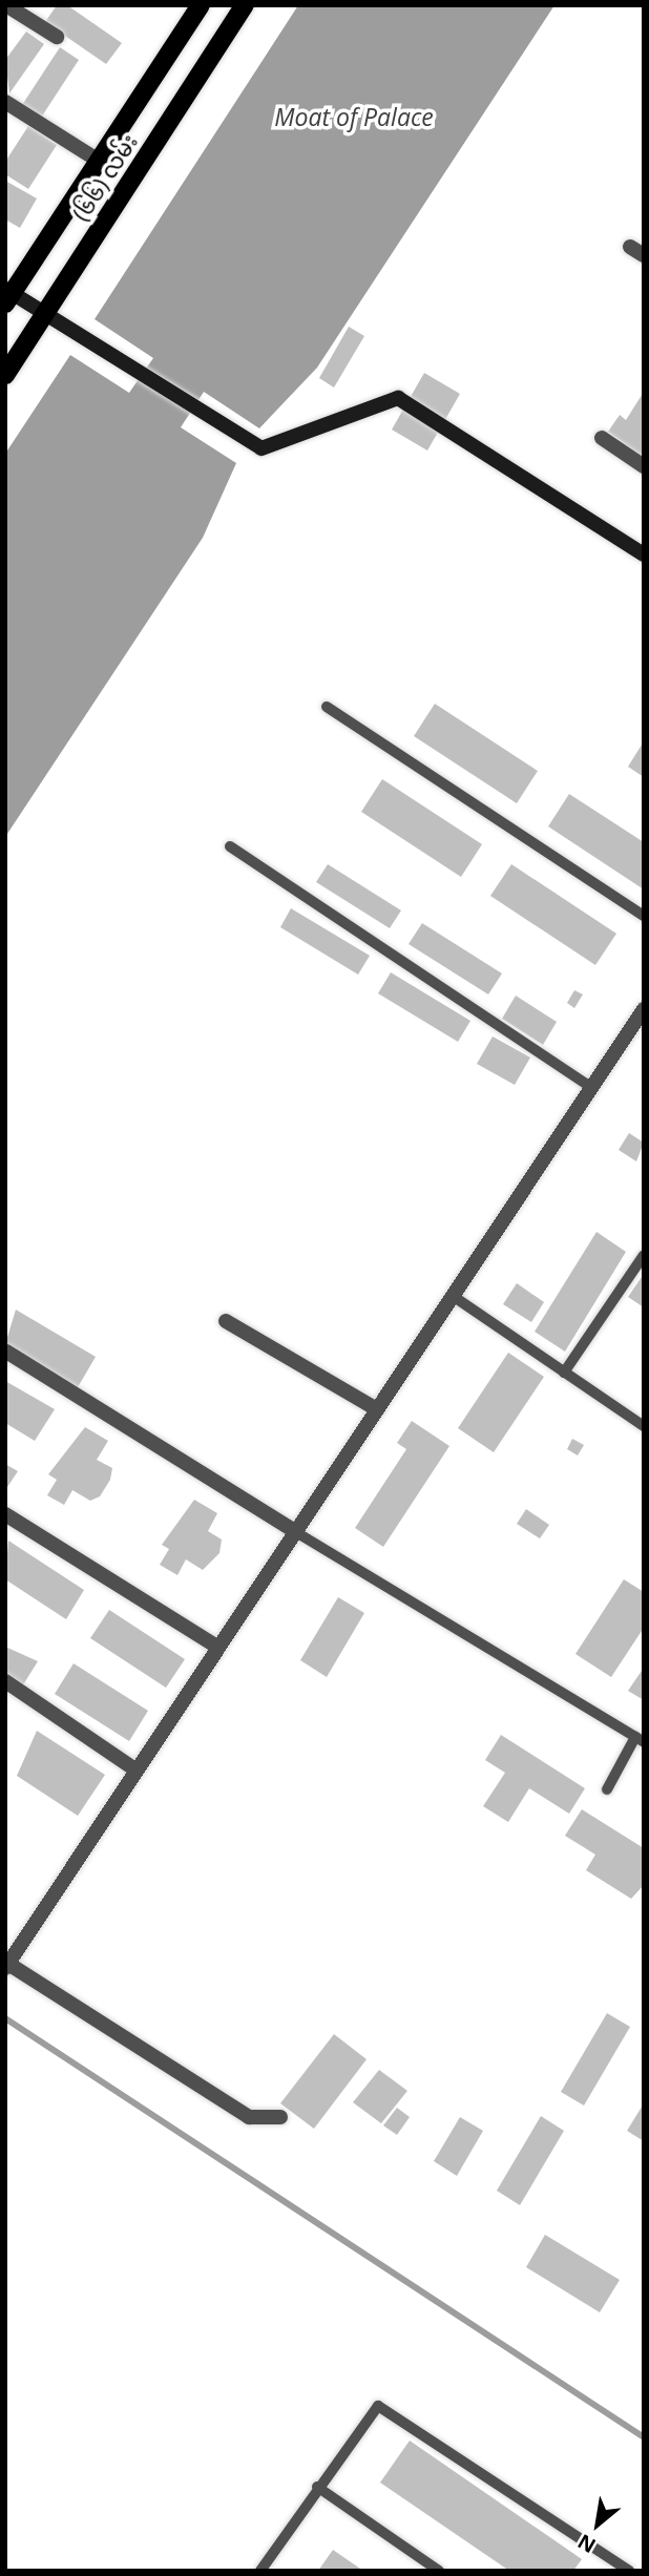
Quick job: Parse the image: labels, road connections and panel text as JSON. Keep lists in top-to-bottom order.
{
  "streets": {
    "main road": ["(၆၆) လမ်း"]
  },
  "water": ["Moat of Palace"],
  "north": "bottom left"
}
